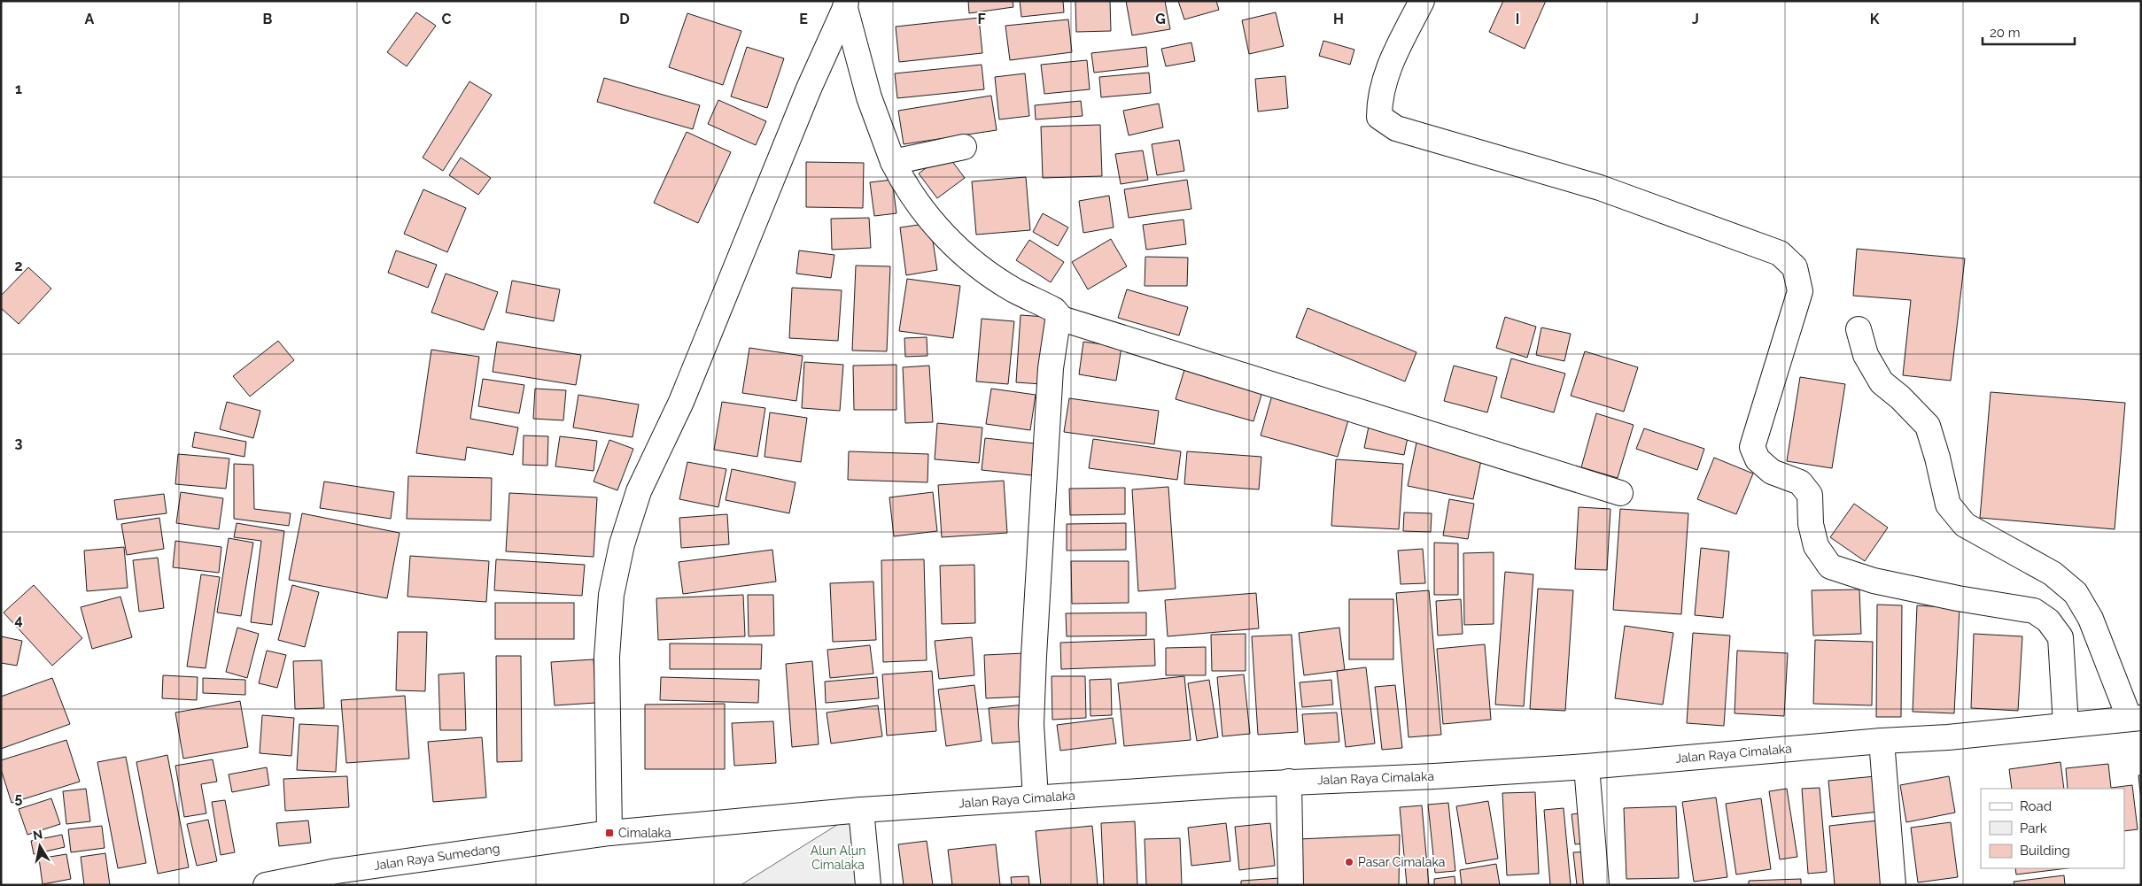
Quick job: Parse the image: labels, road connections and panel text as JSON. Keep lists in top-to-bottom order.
{
  "streets": {
    "main road": ["Jalan Raya Cimalaka", "Jalan Raya Sumedang"]
  },
  "crossings": [
    ["Jalan Raya Cimalaka", "Jalan Raya Sumedang"]
  ],
  "parks": ["Alun Alun Cimalaka"],
  "places": {
    "transit": ["Cimalaka"],
    "other": ["Pasar Cimalaka"]
  },
  "legend": ["Road", "Park", "Building"],
  "scale_bar": "20 m",
  "north": "top",
  "grid": {
    "columns": [
      "A",
      "B",
      "C",
      "D",
      "E",
      "F",
      "G",
      "H",
      "I",
      "J",
      "K"
    ],
    "rows": [
      "1",
      "2",
      "3",
      "4",
      "5"
    ]
  }
}
